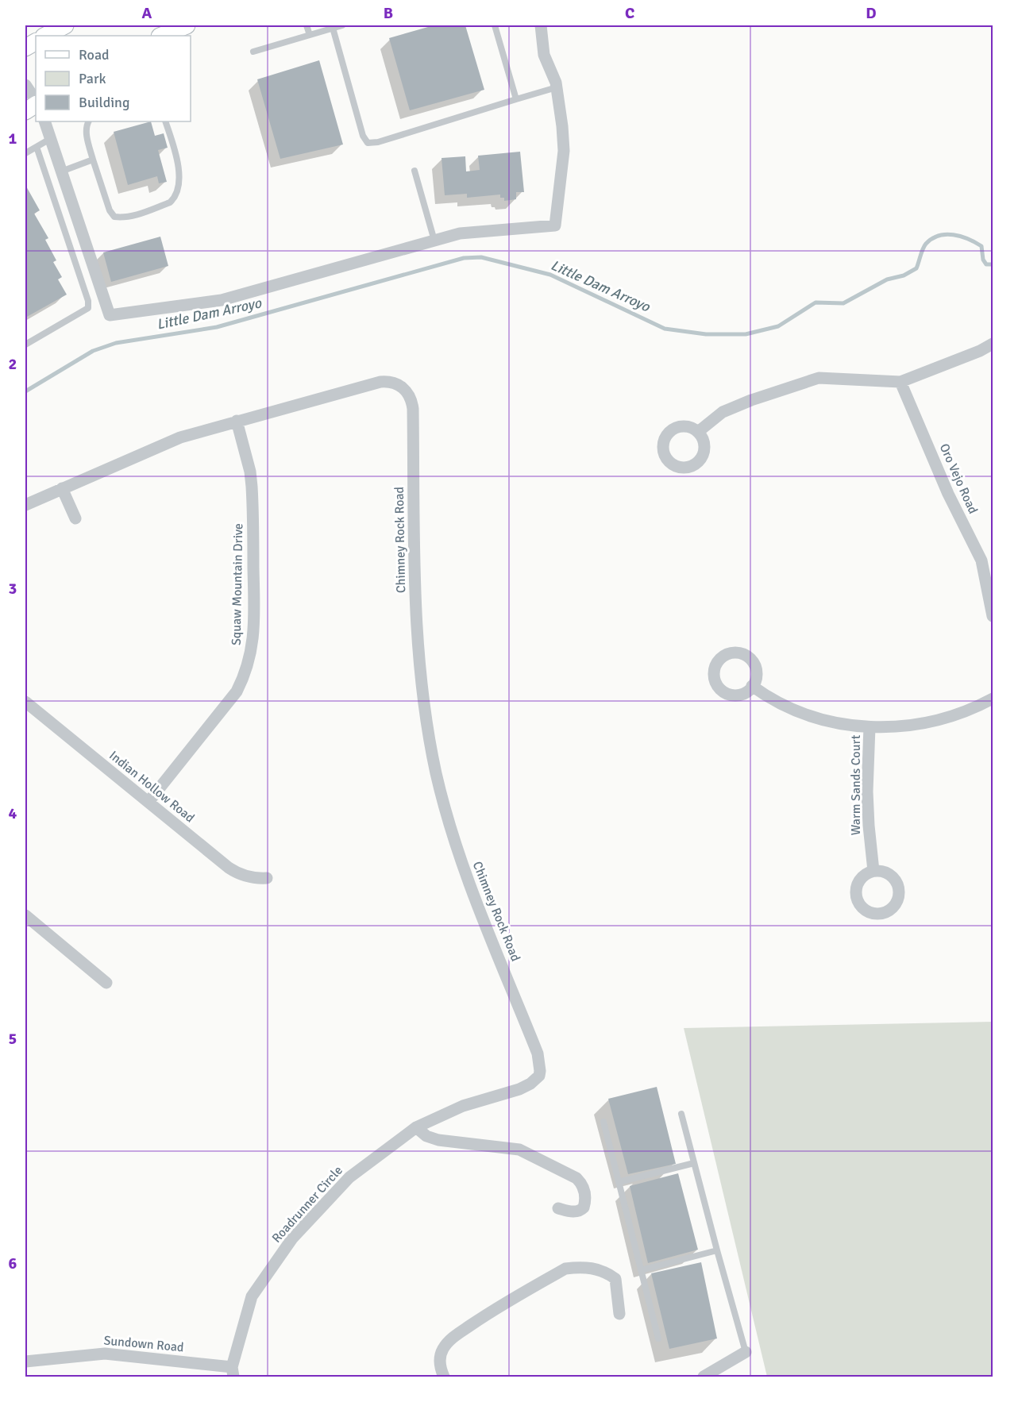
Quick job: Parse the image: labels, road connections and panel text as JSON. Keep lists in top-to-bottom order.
{
  "streets": {
    "street": [
      "Oro Vejo Road",
      "Chimney Rock Road",
      "Squaw Mountain Drive",
      "Warm Sands Court",
      "Indian Hollow Road",
      "Roadrunner Circle",
      "Sundown Road"
    ]
  },
  "crossings": [
    ["Chimney Rock Road", "Squaw Mountain Drive"],
    ["Chimney Rock Road", "Roadrunner Circle"],
    ["Squaw Mountain Drive", "Indian Hollow Road"],
    ["Roadrunner Circle", "Sundown Road"]
  ],
  "water": ["Little Dam Arroyo"],
  "legend": ["Road", "Park", "Building"],
  "grid": {
    "columns": [
      "A",
      "B",
      "C",
      "D"
    ],
    "rows": [
      "1",
      "2",
      "3",
      "4",
      "5",
      "6"
    ]
  }
}
